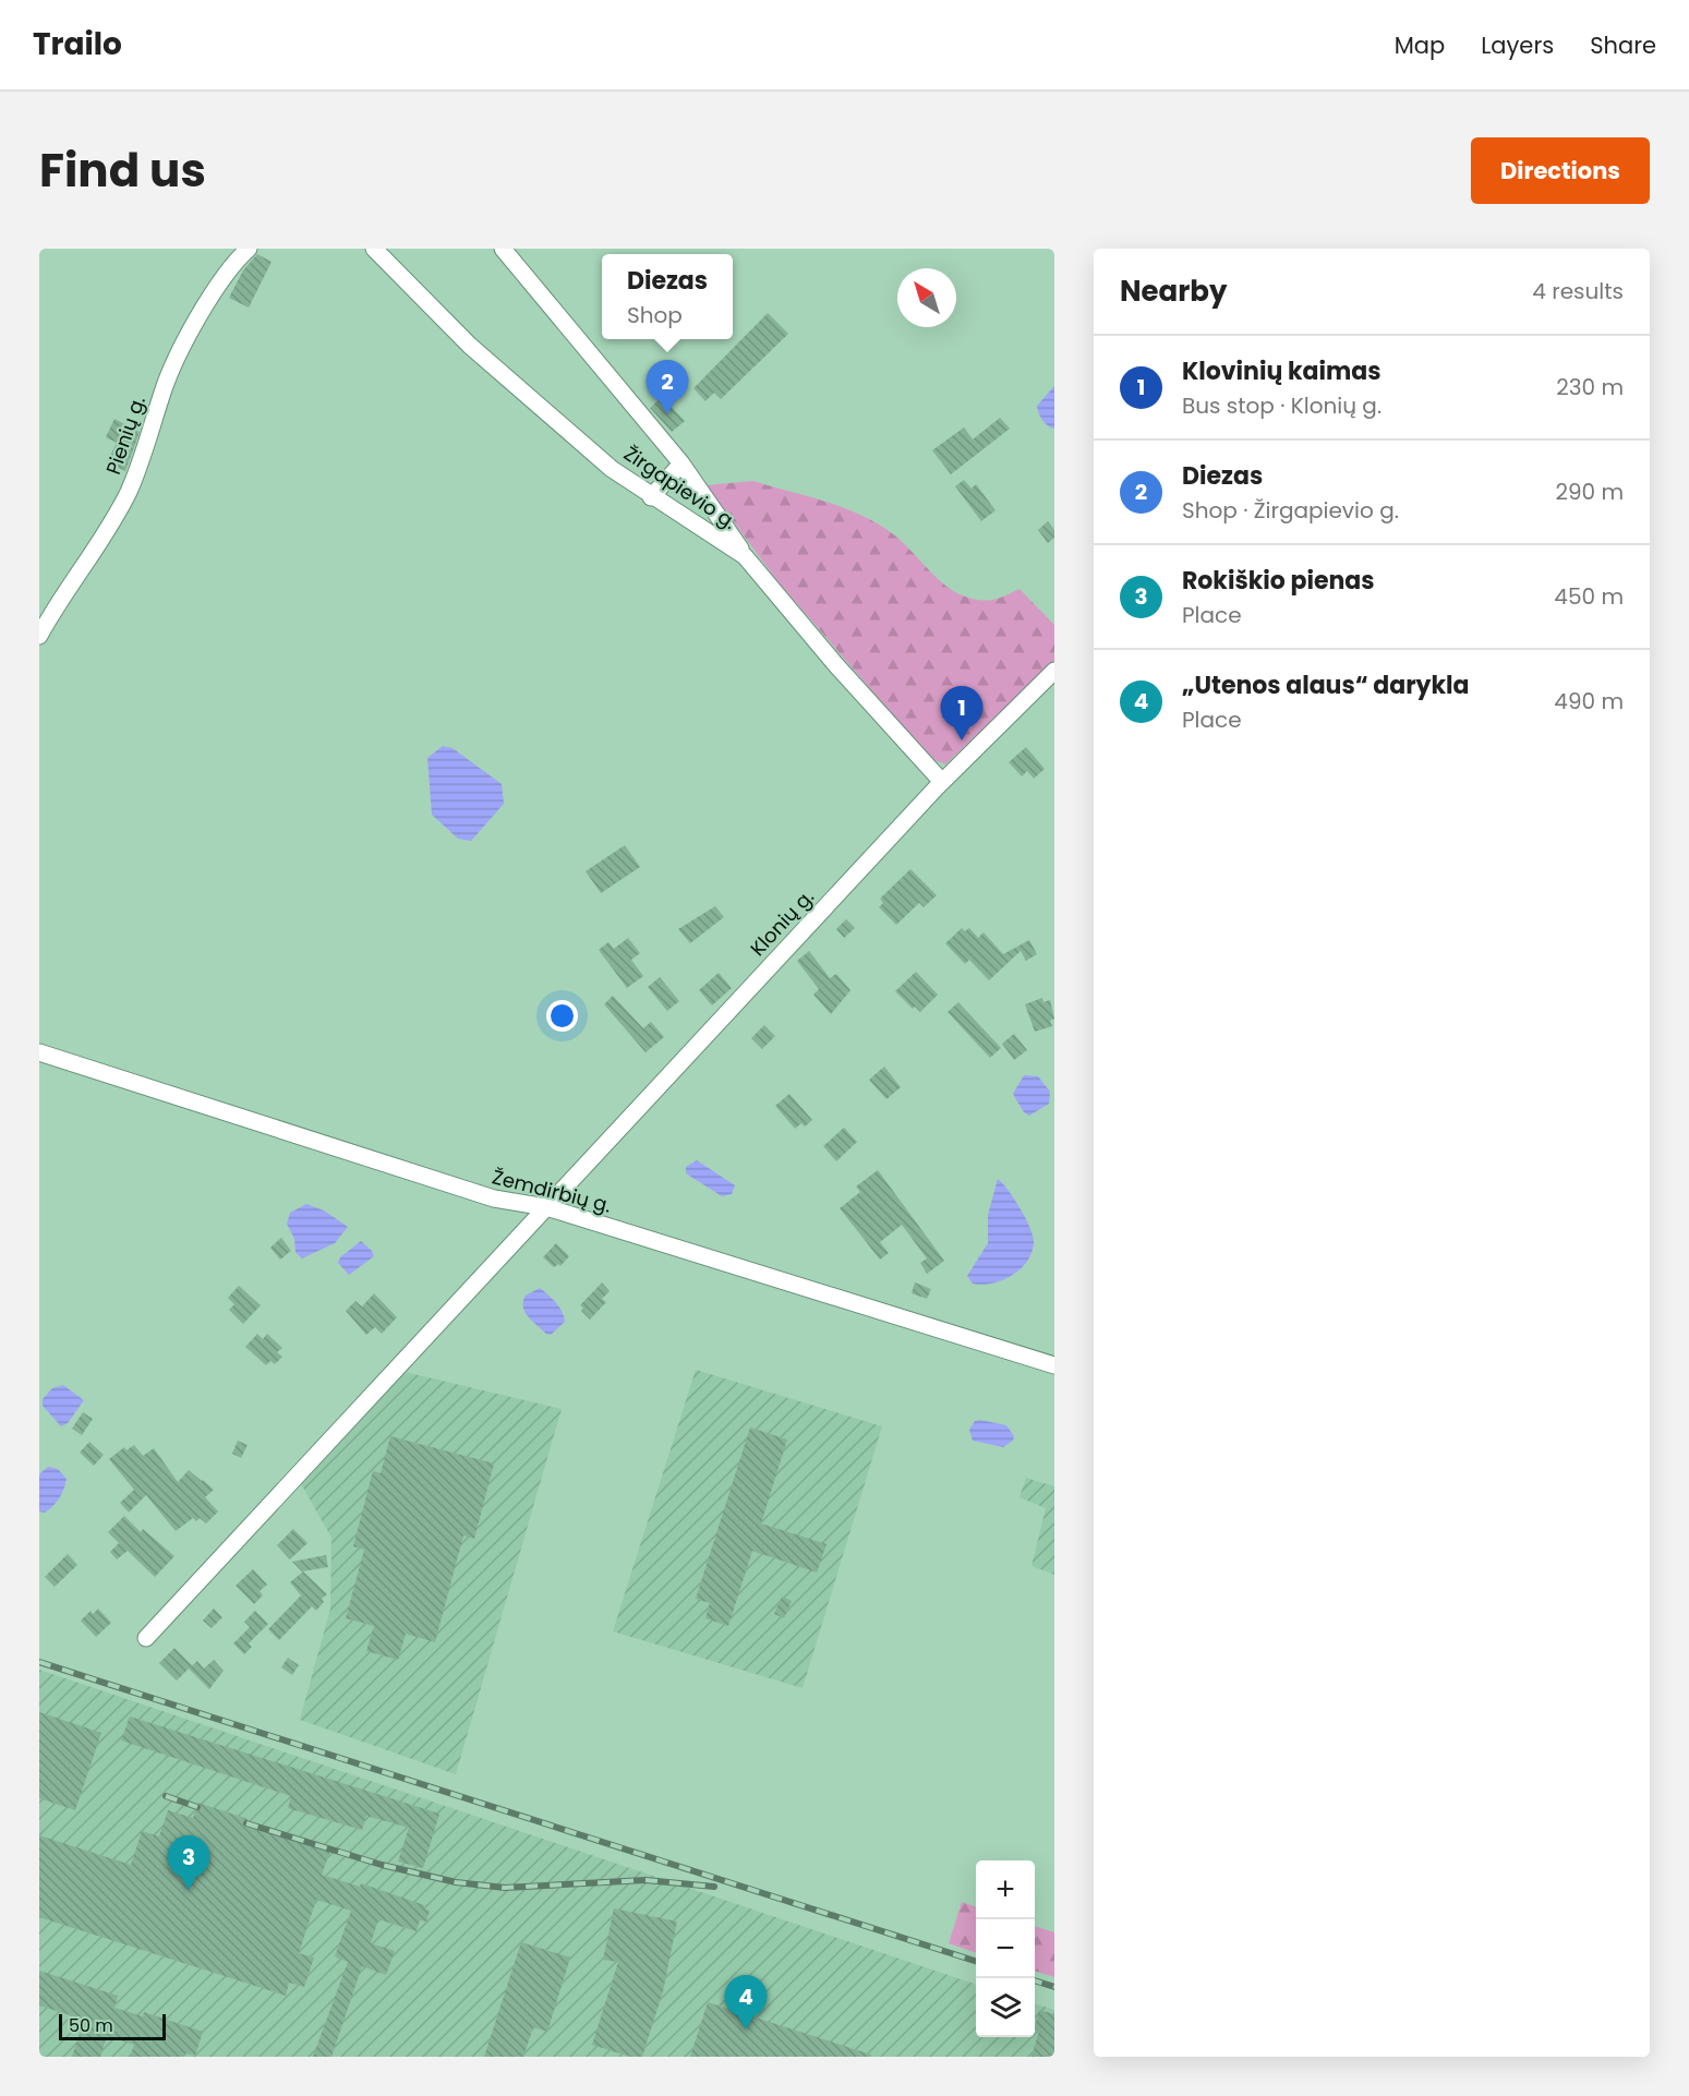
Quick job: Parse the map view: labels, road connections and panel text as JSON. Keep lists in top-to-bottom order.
{
  "streets": {
    "street": [
      "Pienių g.",
      "Žirgapievio g.",
      "Klonių g.",
      "Žemdirbių g."
    ]
  },
  "crossings": [
    ["Žirgapievio g.", "Klonių g."],
    ["Klonių g.", "Žemdirbių g."]
  ],
  "scale_bar": "50 m",
  "north": "top left",
  "page": {
    "header": "Trailo",
    "nav": ["Map", "Layers", "Share"],
    "title": "Find us",
    "buttons": "Directions",
    "heading": ["Nearby", "4 results"],
    "popup": ["Diezas", "Shop"],
    "list": [
      {
        "mark": "1",
        "name": "Klovinių kaimas",
        "note": "Bus stop · Klonių g.",
        "value": "230 m"
      },
      {
        "mark": "2",
        "name": "Diezas",
        "note": "Shop · Žirgapievio g.",
        "value": "290 m"
      },
      {
        "mark": "3",
        "name": "Rokiškio pienas",
        "note": "Place",
        "value": "450 m"
      },
      {
        "mark": "4",
        "name": "„Utenos alaus“ darykla",
        "note": "Place",
        "value": "490 m"
      }
    ],
    "pins": [
      "2",
      "1",
      "3",
      "4"
    ],
    "map_buttons": ["+", "−"],
    "scale": "50 m"
  }
}
